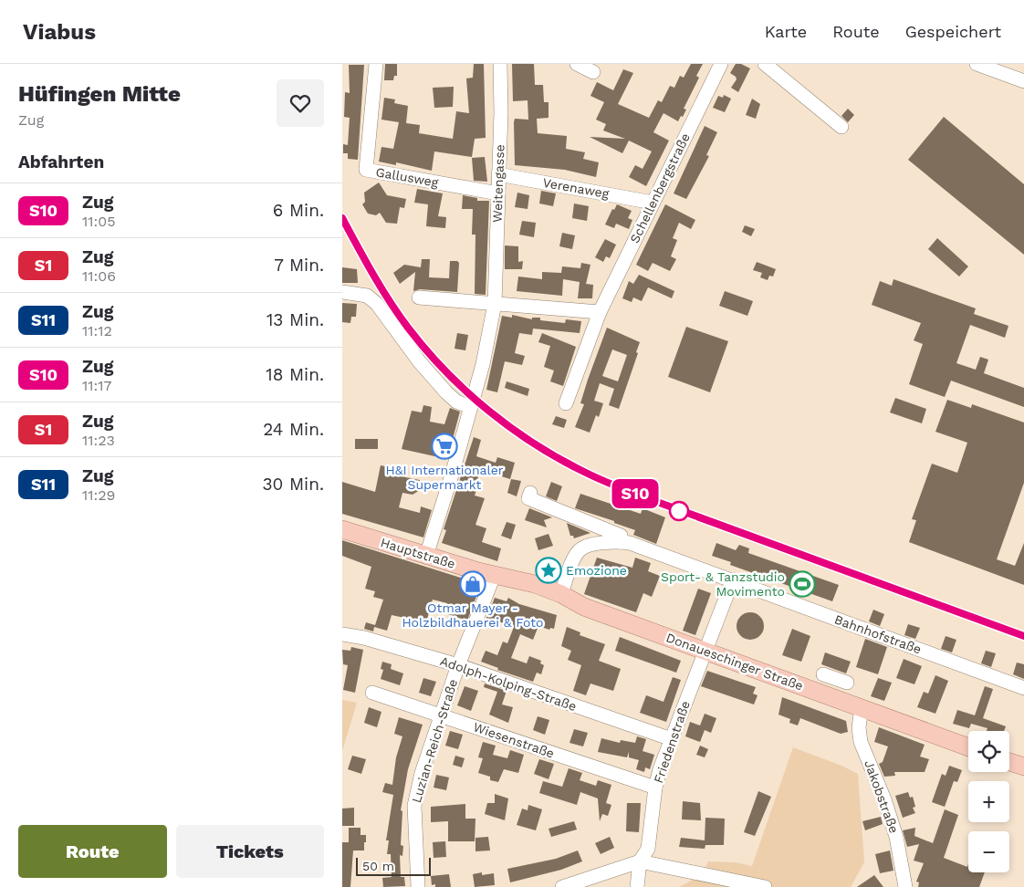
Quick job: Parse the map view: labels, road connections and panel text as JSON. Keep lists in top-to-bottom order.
{
  "streets": {
    "main road": ["Hauptstraße", "Donaueschinger Straße"],
    "street": [
      "Gallusweg",
      "Weitengasse",
      "Verenaweg",
      "Schellenbergstraße",
      "Bahnhofstraße",
      "Adolph-Kolping-Straße",
      "Wiesenstraße",
      "Luzian-Reich-Straße",
      "Friedenstraße",
      "Jakobstraße"
    ]
  },
  "crossings": [
    ["Gallusweg", "Weitengasse"],
    ["Weitengasse", "Verenaweg"],
    ["Weitengasse", "Hauptstraße"],
    ["Verenaweg", "Schellenbergstraße"],
    ["Hauptstraße", "Donaueschinger Straße"],
    ["Hauptstraße", "Luzian-Reich-Straße"],
    ["Bahnhofstraße", "Donaueschinger Straße"],
    ["Donaueschinger Straße", "Luzian-Reich-Straße"],
    ["Donaueschinger Straße", "Friedenstraße"],
    ["Donaueschinger Straße", "Jakobstraße"],
    ["Adolph-Kolping-Straße", "Luzian-Reich-Straße"],
    ["Adolph-Kolping-Straße", "Friedenstraße"],
    ["Wiesenstraße", "Luzian-Reich-Straße"],
    ["Wiesenstraße", "Friedenstraße"]
  ],
  "places": {
    "supermarket": ["H&I Internationaler Supermarkt"],
    "place": ["Emozione"],
    "shop": ["Otmar Mayer - Holzbildhauerei & Foto"],
    "sports": ["Sport- & Tanzstudio Movimento"]
  },
  "scale_bar": "50 m",
  "page": {
    "header": "Viabus",
    "nav": ["Karte", "Route", "Gespeichert"],
    "heading": [
      ["Hüfingen Mitte", "Zug"],
      "Abfahrten"
    ],
    "on_map": "S10",
    "list": [
      {
        "mark": "S10",
        "name": "Zug",
        "note": "11:05",
        "value": "6 Min."
      },
      {
        "mark": "S1",
        "name": "Zug",
        "note": "11:06",
        "value": "7 Min."
      },
      {
        "mark": "S11",
        "name": "Zug",
        "note": "11:12",
        "value": "13 Min."
      },
      {
        "mark": "S10",
        "name": "Zug",
        "note": "11:17",
        "value": "18 Min."
      },
      {
        "mark": "S1",
        "name": "Zug",
        "note": "11:23",
        "value": "24 Min."
      },
      {
        "mark": "S11",
        "name": "Zug",
        "note": "11:29",
        "value": "30 Min."
      }
    ],
    "map_buttons": ["+", "−"],
    "buttons": ["Route", "Tickets"],
    "scale": "50 m"
  }
}
